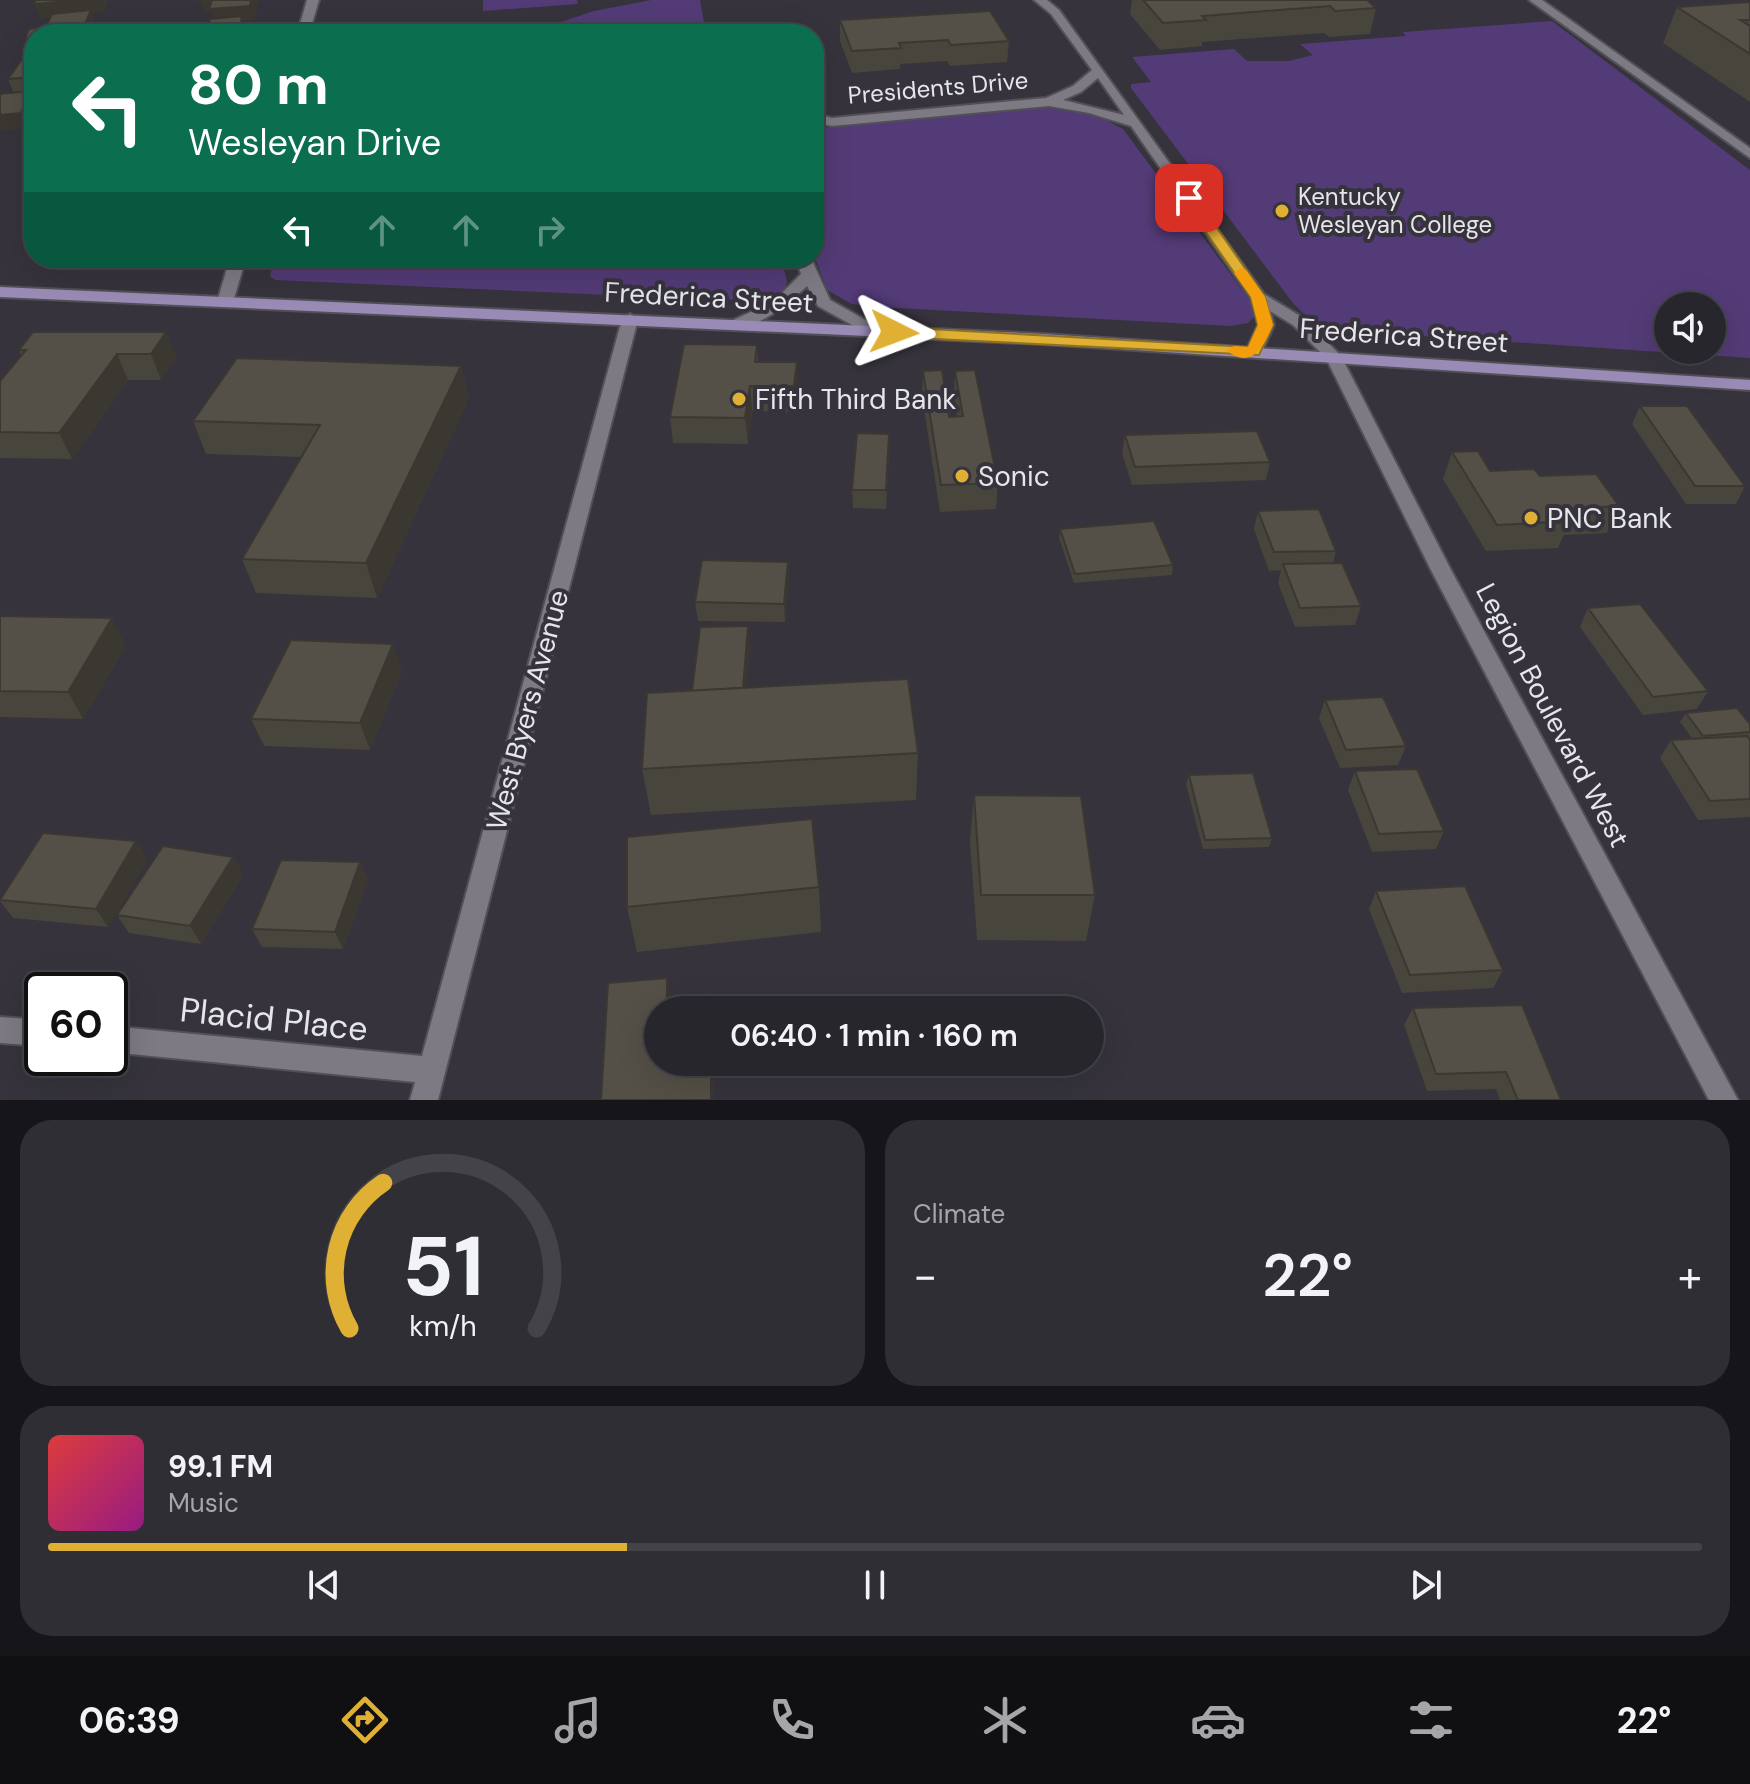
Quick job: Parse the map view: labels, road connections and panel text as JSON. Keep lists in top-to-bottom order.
{
  "streets": {
    "main road": ["Frederica Street"],
    "street": [
      "Presidents Drive",
      "West Byers Avenue",
      "Legion Boulevard West",
      "Placid Place"
    ]
  },
  "crossings": [
    ["Frederica Street", "West Byers Avenue"],
    ["Frederica Street", "Legion Boulevard West"],
    ["West Byers Avenue", "Placid Place"]
  ],
  "places": [
    "Kentucky Wesleyan College",
    "Fifth Third Bank",
    "Sonic",
    "PNC Bank"
  ],
  "page": {
    "turn": ["80 m", "Wesleyan Drive"],
    "limit": "60",
    "trip": "06:40 · 1 min · 160 m",
    "tile": "Climate",
    "heat": ["−", "22°", "+"],
    "song": ["99.1 FM", "Music"],
    "tabs": ["06:39", "22°"],
    "gauge": ["51", "km/h"]
  }
}
